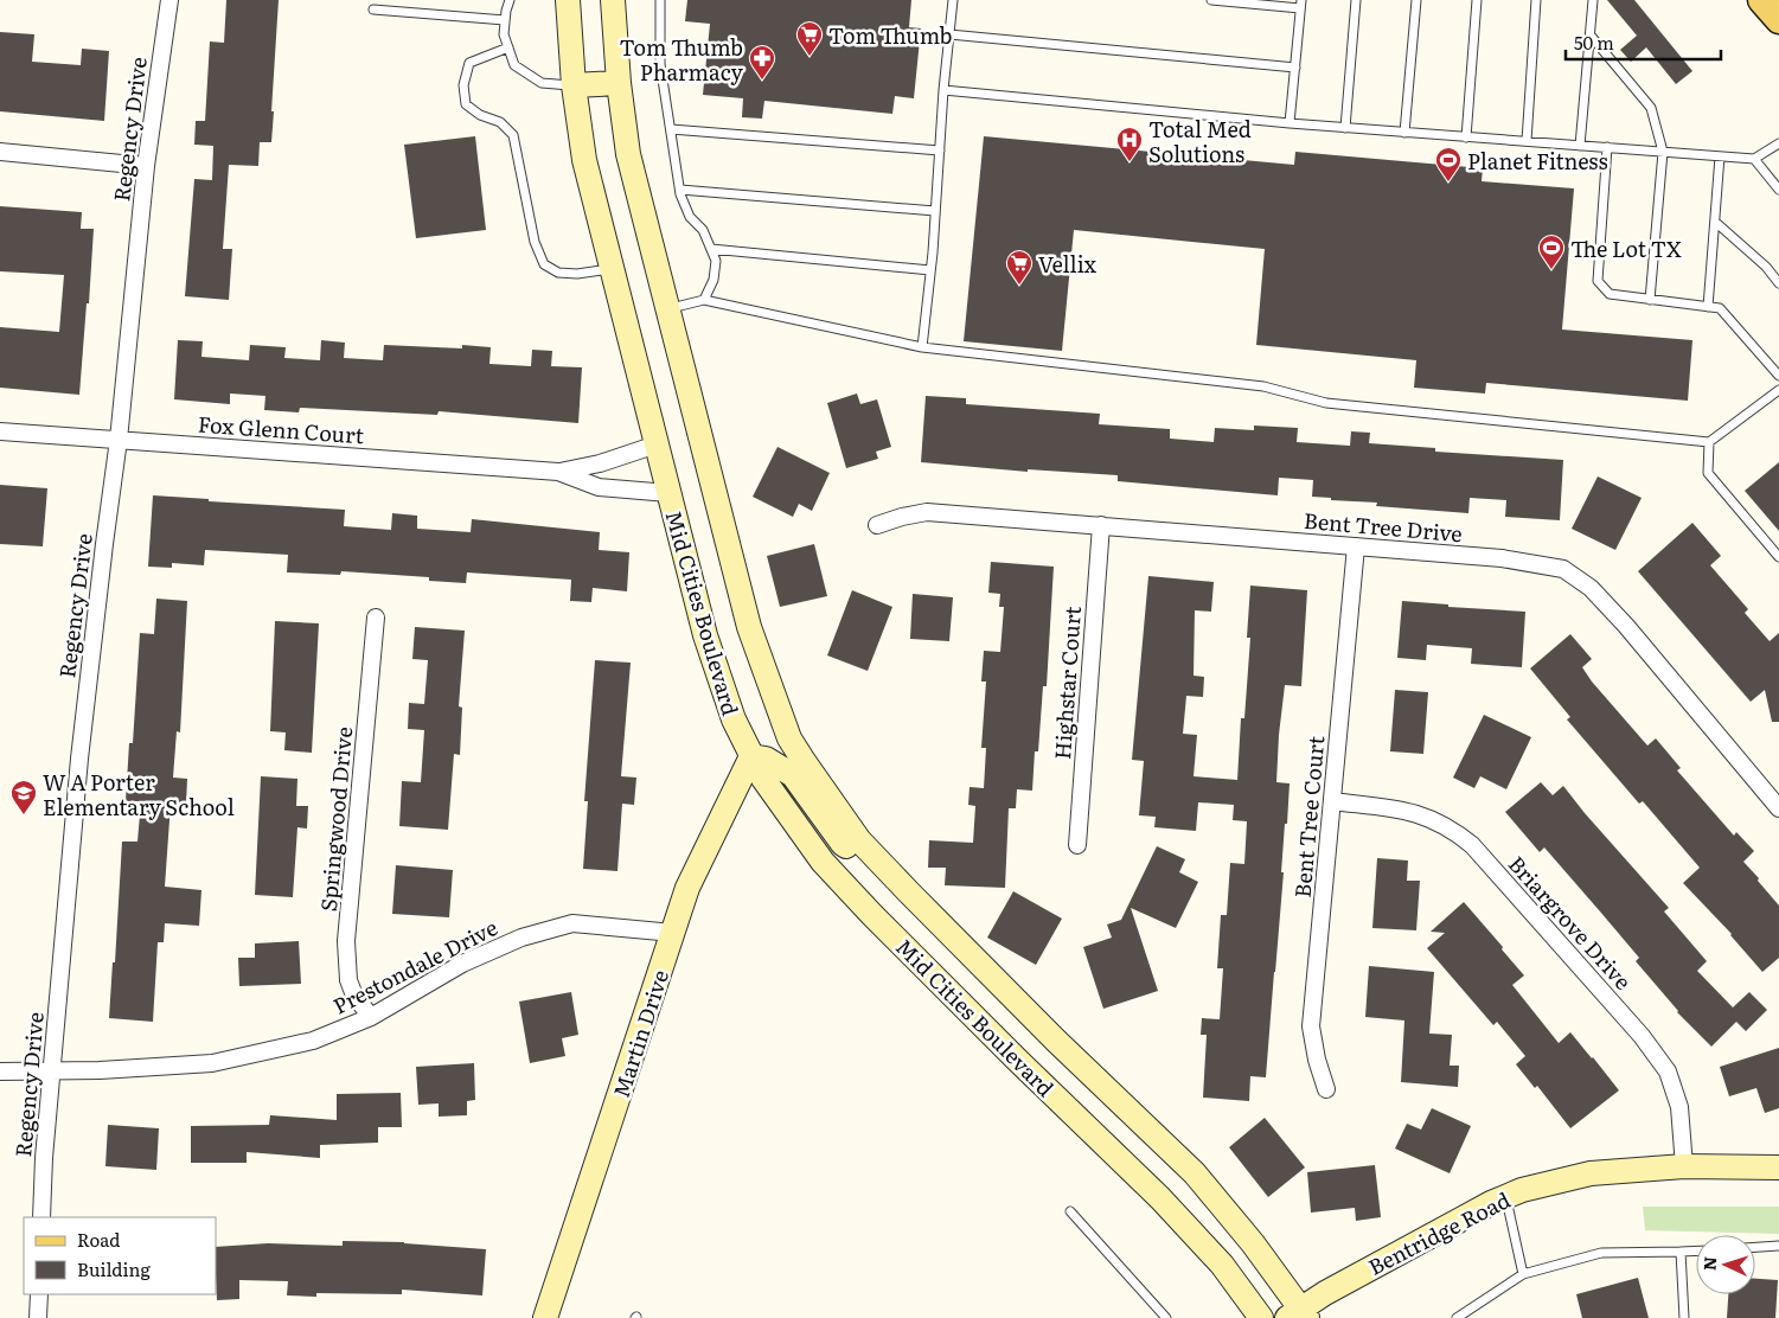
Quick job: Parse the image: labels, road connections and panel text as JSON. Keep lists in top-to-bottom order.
{
  "streets": {
    "main road": ["Mid Cities Boulevard", "Martin Drive", "Bentridge Road"],
    "street": [
      "Regency Drive",
      "Fox Glenn Court",
      "Bent Tree Drive",
      "Highstar Court",
      "Bent Tree Court",
      "Springwood Drive",
      "Briargrove Drive",
      "Prestondale Drive"
    ]
  },
  "crossings": [
    ["Regency Drive", "Fox Glenn Court"],
    ["Regency Drive", "Prestondale Drive"],
    ["Fox Glenn Court", "Mid Cities Boulevard"],
    ["Bent Tree Drive", "Highstar Court"],
    ["Bent Tree Drive", "Bent Tree Court"],
    ["Mid Cities Boulevard", "Martin Drive"],
    ["Mid Cities Boulevard", "Bentridge Road"],
    ["Bent Tree Court", "Briargrove Drive"],
    ["Springwood Drive", "Prestondale Drive"],
    ["Briargrove Drive", "Bentridge Road"],
    ["Prestondale Drive", "Martin Drive"]
  ],
  "places": {
    "supermarket": ["Tom Thumb", "Vellix"],
    "pharmacy": ["Tom Thumb Pharmacy"],
    "hospital": ["Total Med Solutions"],
    "sports": ["Planet Fitness", "The Lot TX"],
    "school or university": ["W A Porter Elementary School"]
  },
  "legend": ["Road", "Building"],
  "scale_bar": "50 m",
  "north": "left"
}
